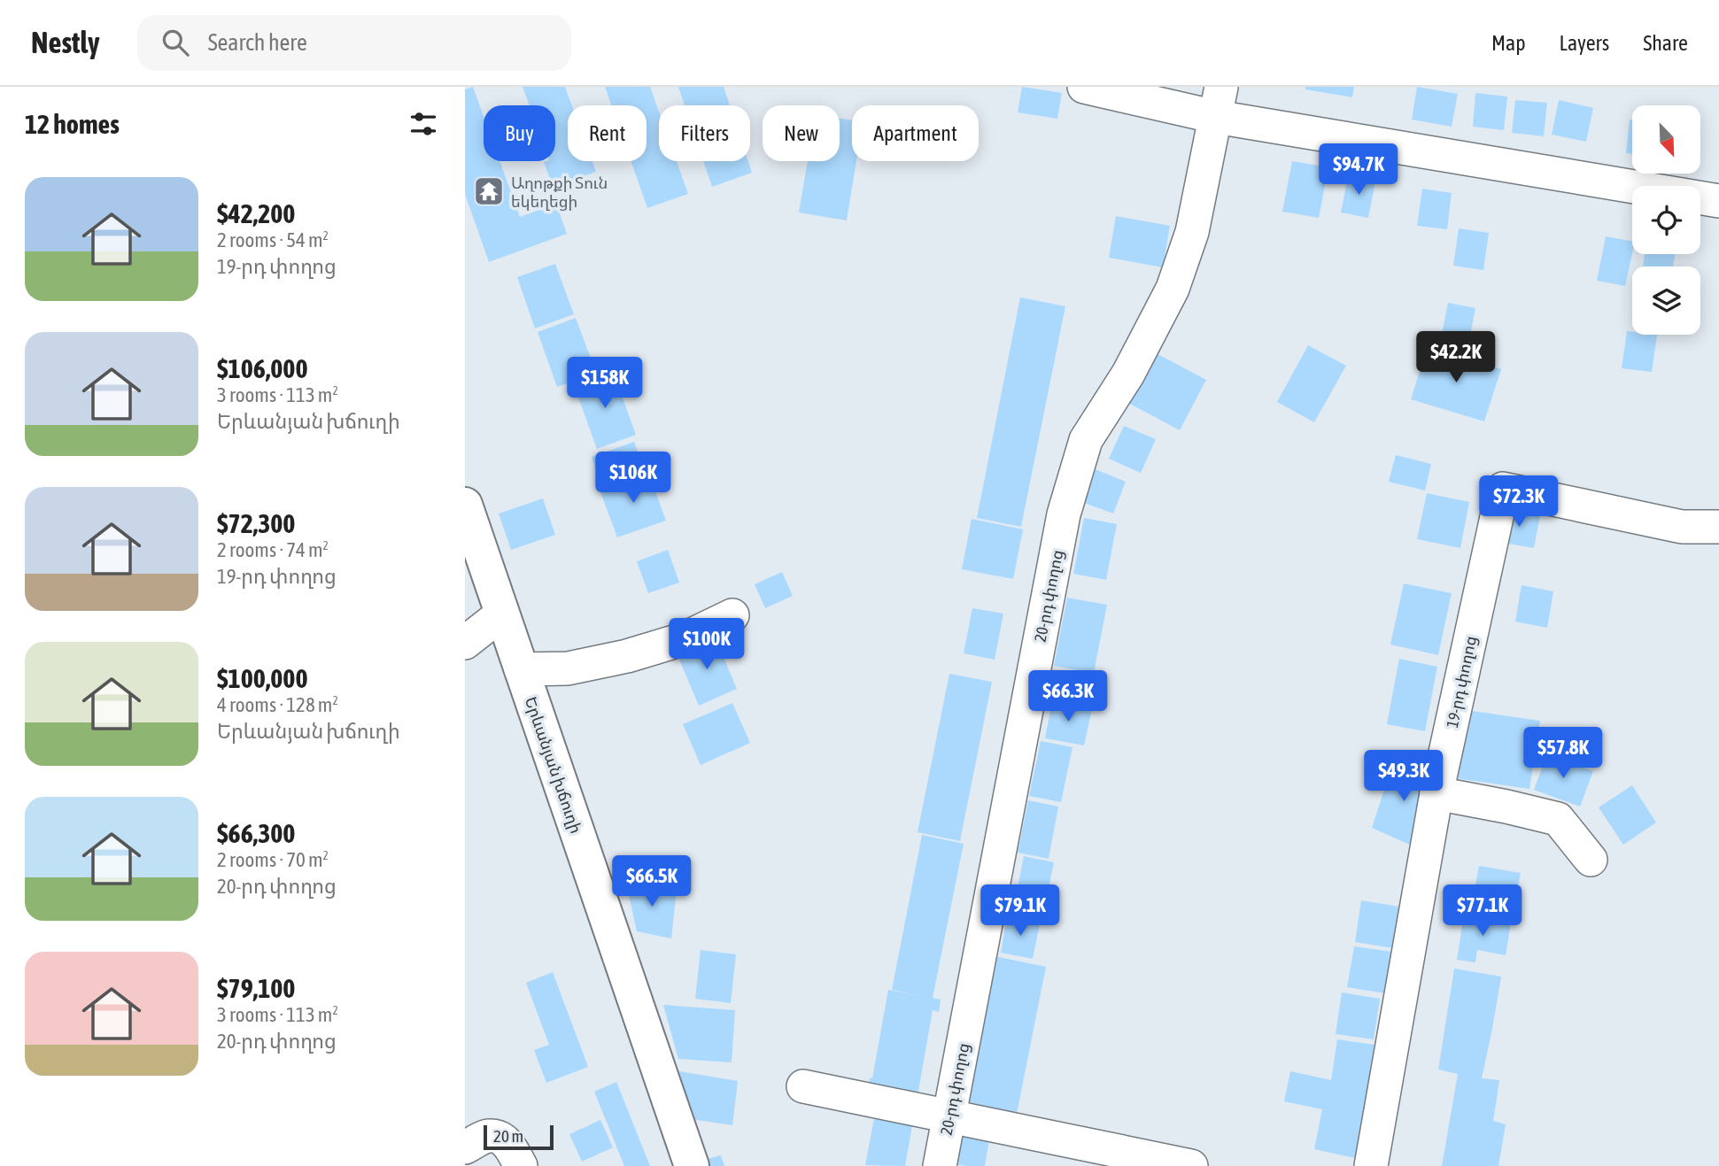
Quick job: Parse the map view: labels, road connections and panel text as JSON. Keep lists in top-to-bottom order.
{
  "streets": {
    "main road": ["Երևանյան խճուղի"],
    "street": ["20-րդ փողոց", "19-րդ փողոց"]
  },
  "places": {
    "temple": ["Աղոթքի Տուն եկեղեցի"]
  },
  "scale_bar": "20 m",
  "north": "bottom right",
  "page": {
    "header": "Nestly",
    "search": "Search here",
    "nav": ["Map", "Layers", "Share"],
    "heading": "12 homes",
    "chip": [
      "Buy",
      "Rent",
      "Filters",
      "New",
      "Apartment"
    ],
    "price": [
      "$94.7K",
      "$42.2K",
      "$158K",
      "$106K",
      "$72.3K",
      "$100K",
      "$66.3K",
      "$57.8K",
      "$49.3K",
      "$66.5K",
      "$79.1K",
      "$77.1K"
    ],
    "list": [
      {
        "name": "$42,200",
        "note": "2 rooms · 54 m² · 19-րդ փողոց"
      },
      {
        "name": "$106,000",
        "note": "3 rooms · 113 m² · Երևանյան խճուղի"
      },
      {
        "name": "$72,300",
        "note": "2 rooms · 74 m² · 19-րդ փողոց"
      },
      {
        "name": "$100,000",
        "note": "4 rooms · 128 m² · Երևանյան խճուղի"
      },
      {
        "name": "$66,300",
        "note": "2 rooms · 70 m² · 20-րդ փողոց"
      },
      {
        "name": "$79,100",
        "note": "3 rooms · 113 m² · 20-րդ փողոց"
      }
    ],
    "scale": "20 m"
  }
}
